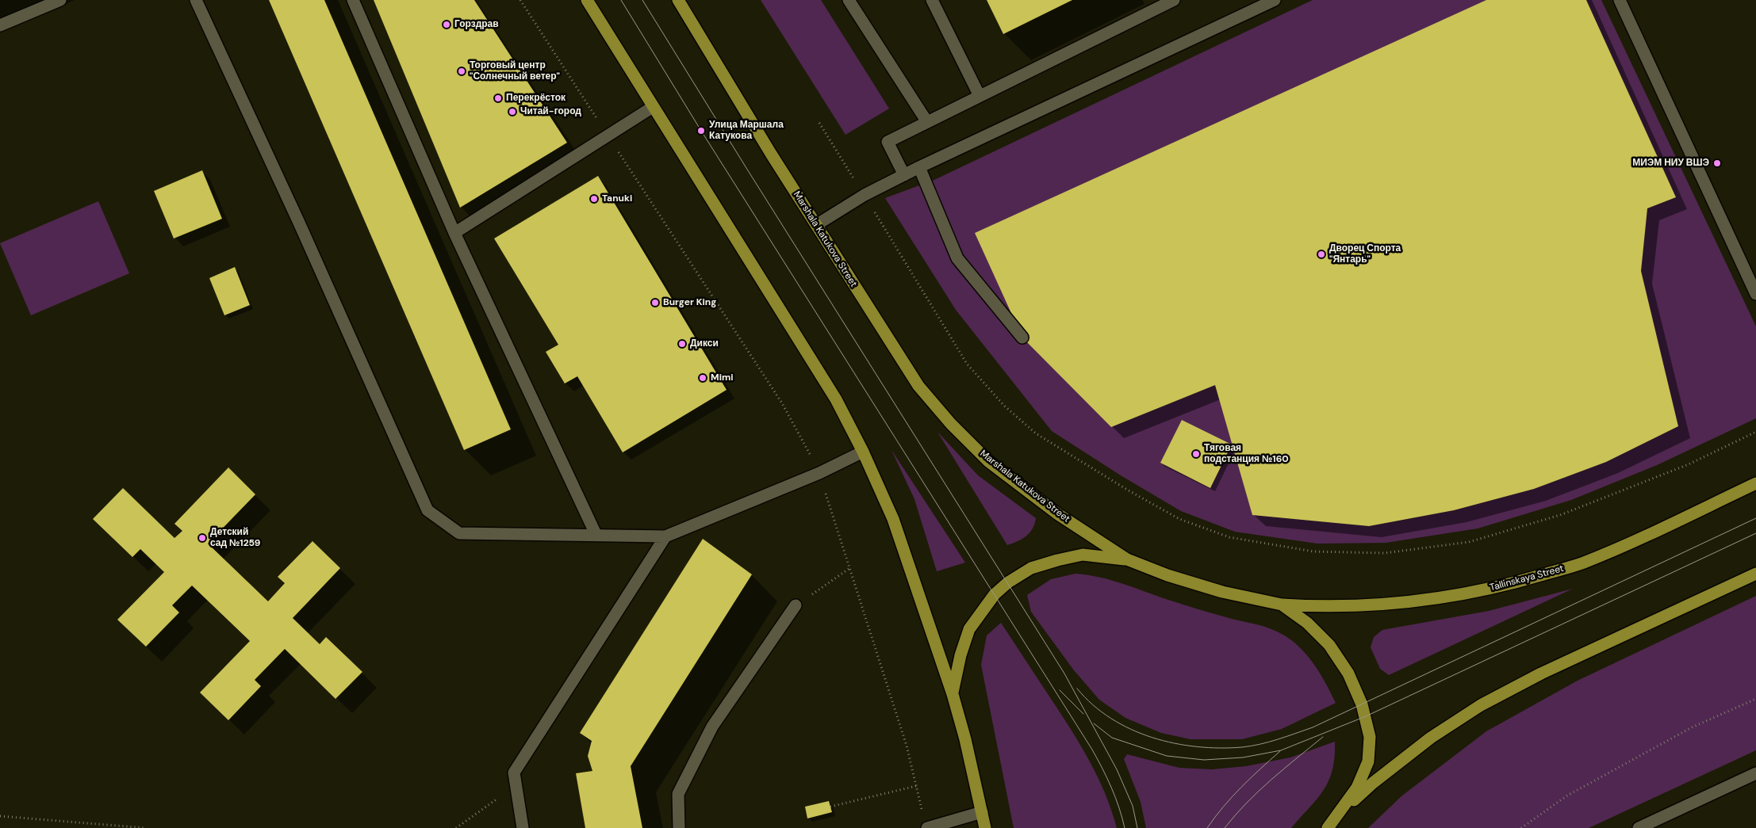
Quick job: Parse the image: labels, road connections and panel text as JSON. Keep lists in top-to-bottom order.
{
  "streets": {
    "main road": ["Marshala Katukova Street", "Tallinskaya Street"]
  },
  "crossings": [
    ["Marshala Katukova Street", "Tallinskaya Street"]
  ],
  "places": [
    "Горздрав",
    "Торговый центр \"Солнечный ветер\"",
    "Перекрёсток",
    "Читай-город",
    "Улица Маршала Катукова",
    "МИЭМ НИУ ВШЭ",
    "Tanuki",
    "Дворец Спорта \"Янтарь\"",
    "Burger King",
    "Дикси",
    "Mimi",
    "Тяговая подстанция №160",
    "Детский сад №1259"
  ]
}
